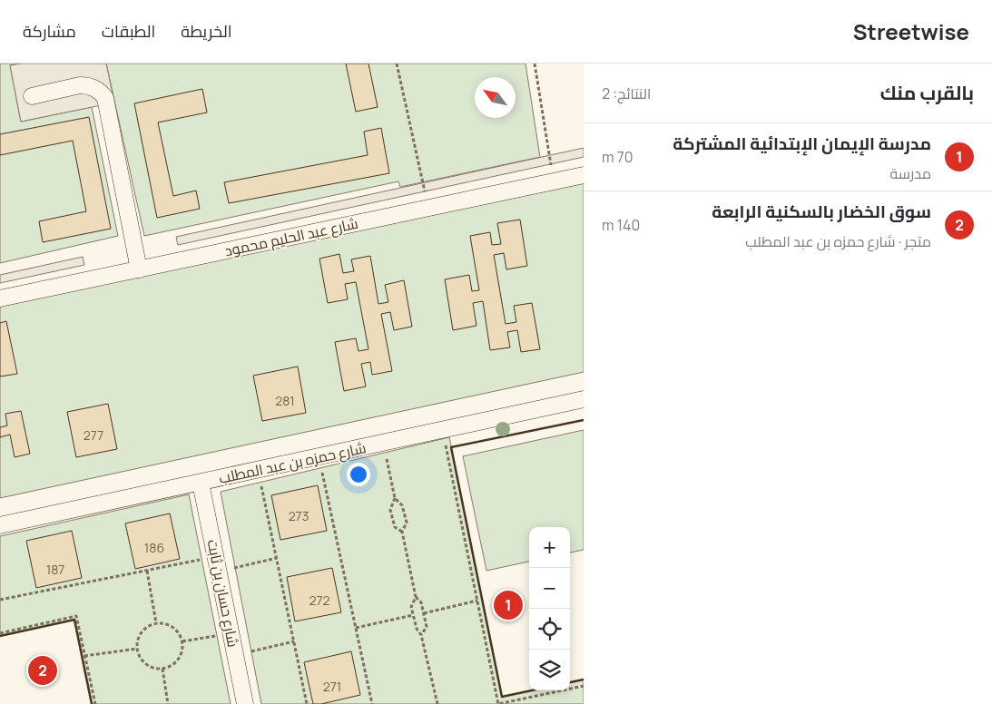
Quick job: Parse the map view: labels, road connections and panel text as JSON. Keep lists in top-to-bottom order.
{
  "streets": {
    "street": ["شارع عبد الحليم محمود", "شارع حمزه بن عبد المطلب", "شارع حسان بن ثابت"]
  },
  "crossings": [
    ["شارع حمزه بن عبد المطلب", "شارع حسان بن ثابت"]
  ],
  "house_numbers": [
    "281",
    "277",
    "273",
    "186",
    "187",
    "272",
    "271"
  ],
  "north": "top left",
  "page": {
    "header": "Streetwise",
    "nav": ["الخريطة", "الطبقات", "مشاركة"],
    "heading": ["بالقرب منك", "النتائج: 2"],
    "list": [
      {
        "mark": "1",
        "name": "مدرسة الإيمان الإبتدائية المشتركة",
        "note": "مدرسة",
        "value": "70 m"
      },
      {
        "mark": "2",
        "name": "سوق الخضار بالسكنية الرابعة",
        "note": "متجر · شارع حمزه بن عبد المطلب",
        "value": "140 m"
      }
    ],
    "map_buttons": ["+", "−"],
    "pins": ["1", "2"]
  }
}
